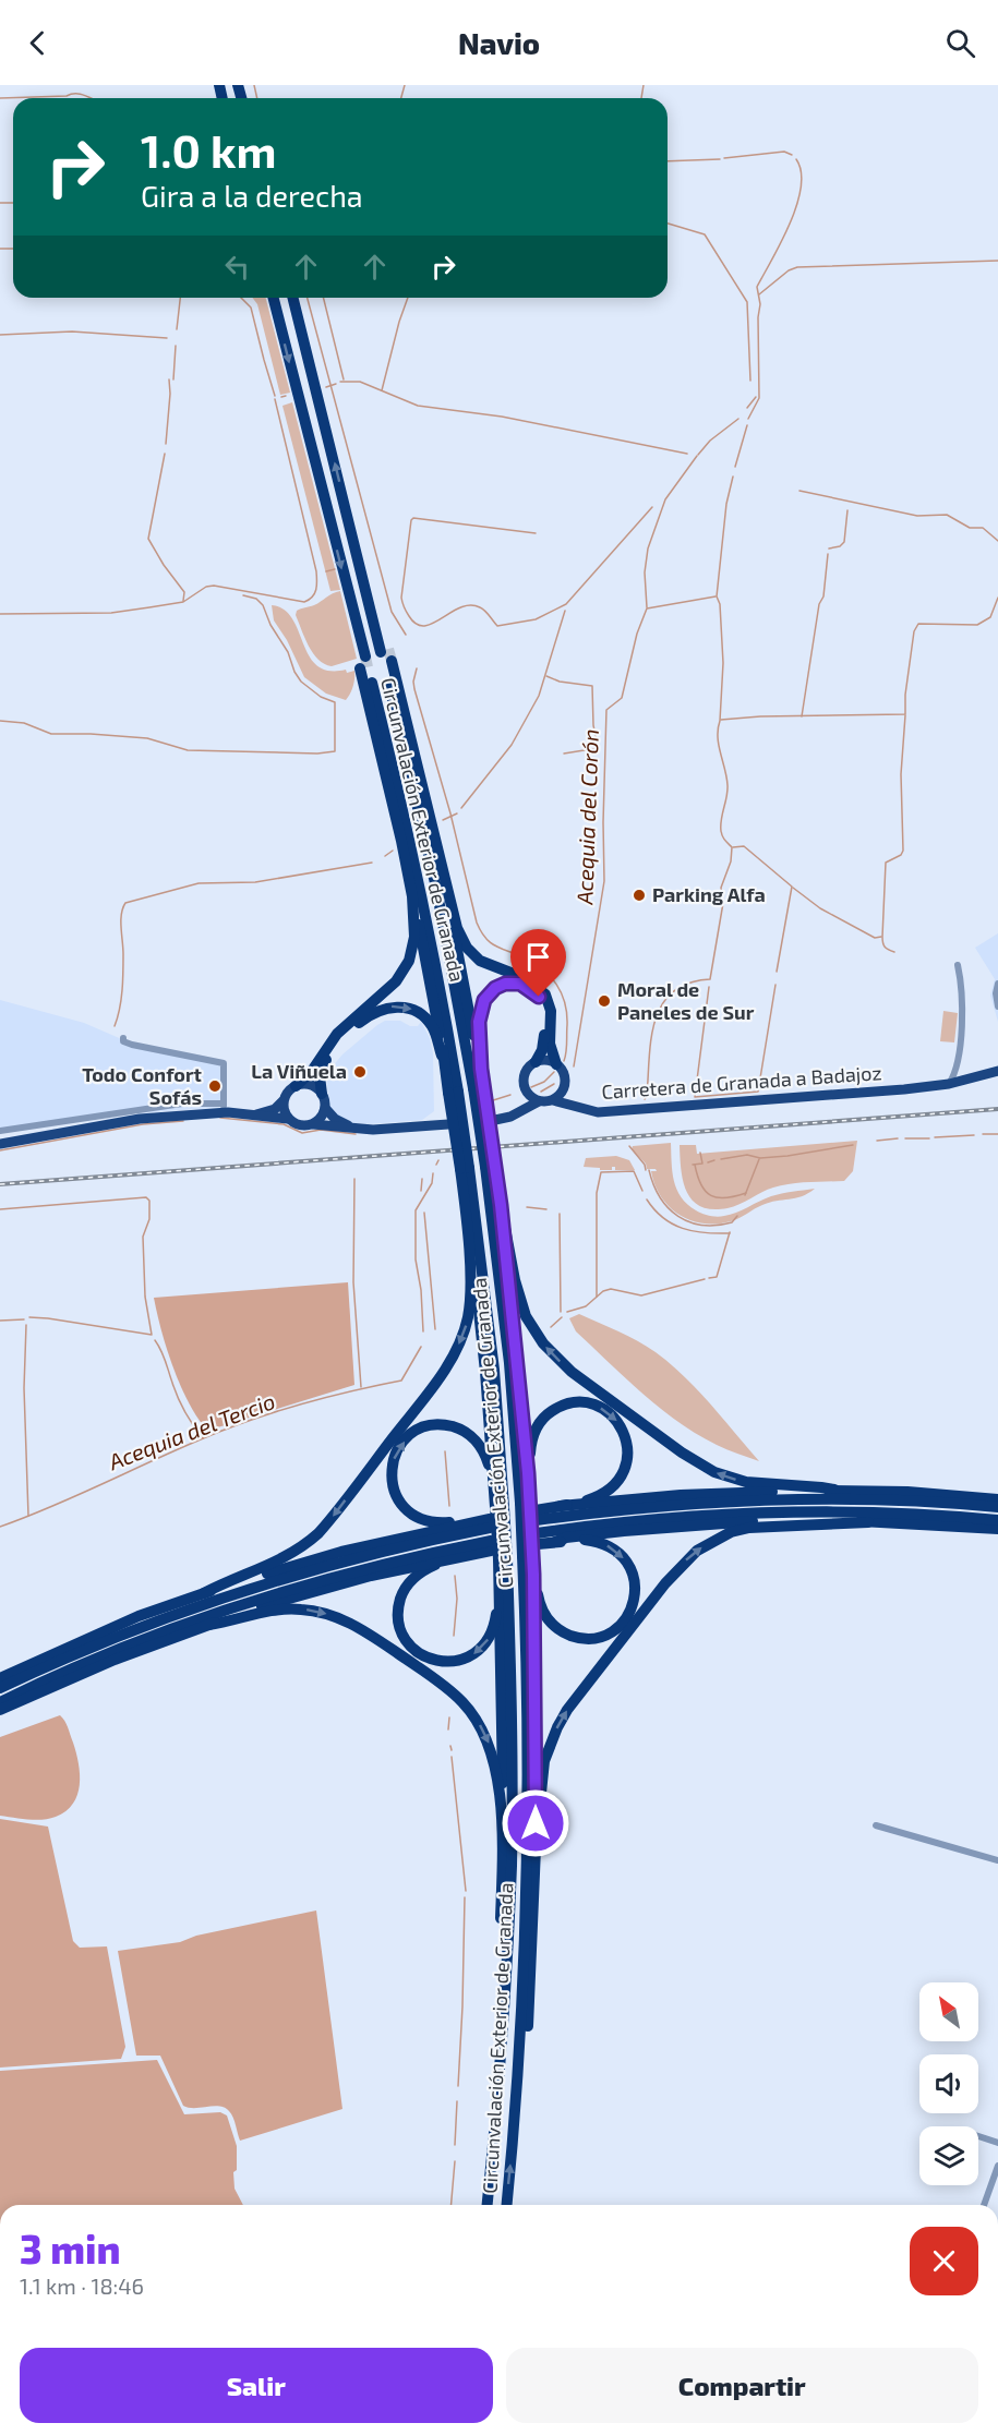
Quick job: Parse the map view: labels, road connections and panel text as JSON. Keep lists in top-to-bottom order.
{
  "streets": {
    "highway": ["Circunvalación Exterior de Granada", "Carretera de Granada a Badajoz"]
  },
  "water": ["Acequia del Corón", "Acequia del Tercio"],
  "places": [
    "Parking Alfa",
    "Moral de Paneles de Sur",
    "La Viñuela",
    "Todo Confort Sofás"
  ],
  "north": "top left",
  "page": {
    "header": "Navio",
    "turn": ["1.0 km", "Gira a la derecha"],
    "heading": ["3 min", "1.1 km · 18:46"],
    "buttons": ["Salir", "Compartir"]
  }
}
